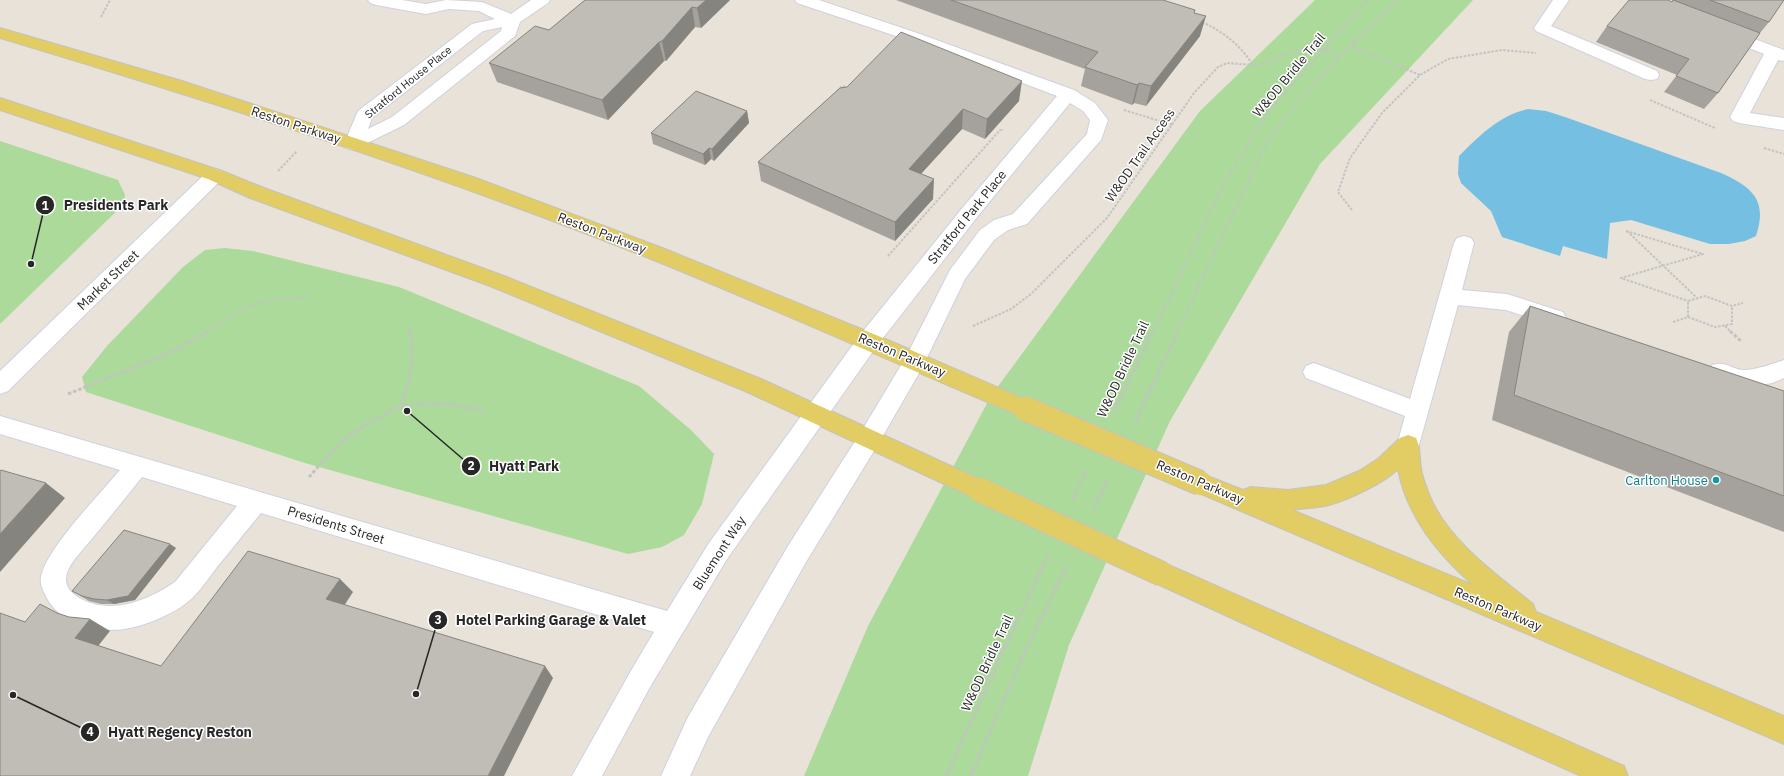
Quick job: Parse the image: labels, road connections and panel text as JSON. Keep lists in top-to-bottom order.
{
  "streets": {
    "main road": ["Reston Parkway"],
    "street": [
      "Stratford House Place",
      "Stratford Park Place",
      "Market Street",
      "Presidents Street",
      "Bluemont Way"
    ],
    "path": ["W&OD Bridle Trail", "W&OD Trail Access"]
  },
  "crossings": [
    ["W&OD Bridle Trail", "W&OD Trail Access"],
    ["Stratford House Place", "Reston Parkway"],
    ["Reston Parkway", "Stratford Park Place"],
    ["Reston Parkway", "Bluemont Way"],
    ["Stratford Park Place", "Bluemont Way"],
    ["Presidents Street", "Bluemont Way"]
  ],
  "places": [
    "Presidents Park",
    "Hyatt Park",
    "Carlton House",
    "Hotel Parking Garage & Valet",
    "Hyatt Regency Reston"
  ]
}
